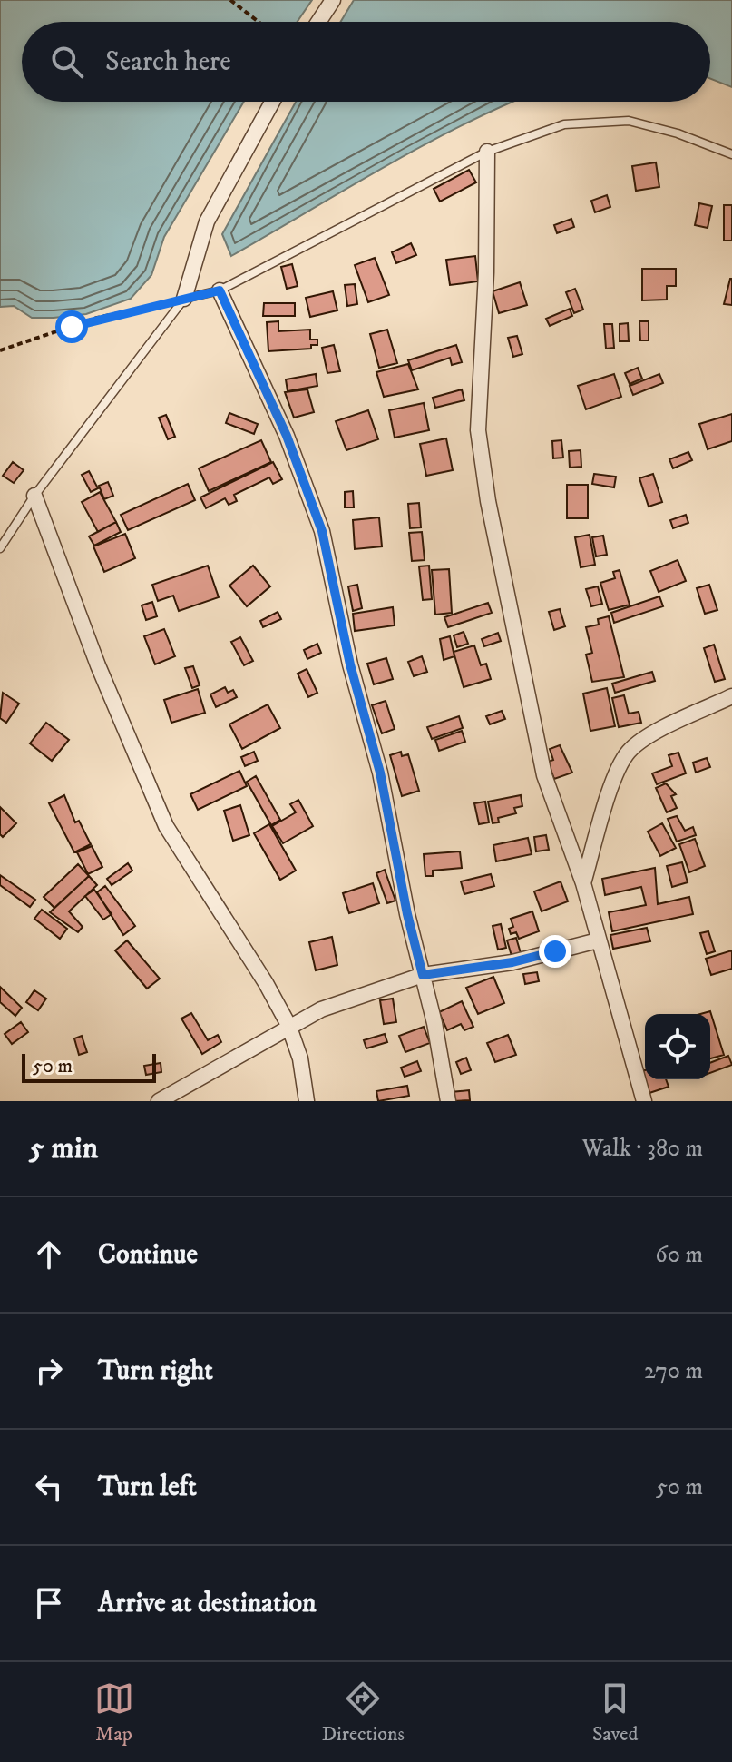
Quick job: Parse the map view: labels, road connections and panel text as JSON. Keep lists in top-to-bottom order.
{
  "scale_bar": "50 m",
  "page": {
    "search": "Search here",
    "scale": "50 m",
    "heading": ["5 min", "Walk · 380 m"],
    "list": [
      ["Continue", "60 m"],
      ["Turn right", "270 m"],
      ["Turn left", "50 m"],
      "Arrive at destination"
    ],
    "nav": ["Map", "Directions", "Saved"]
  }
}
